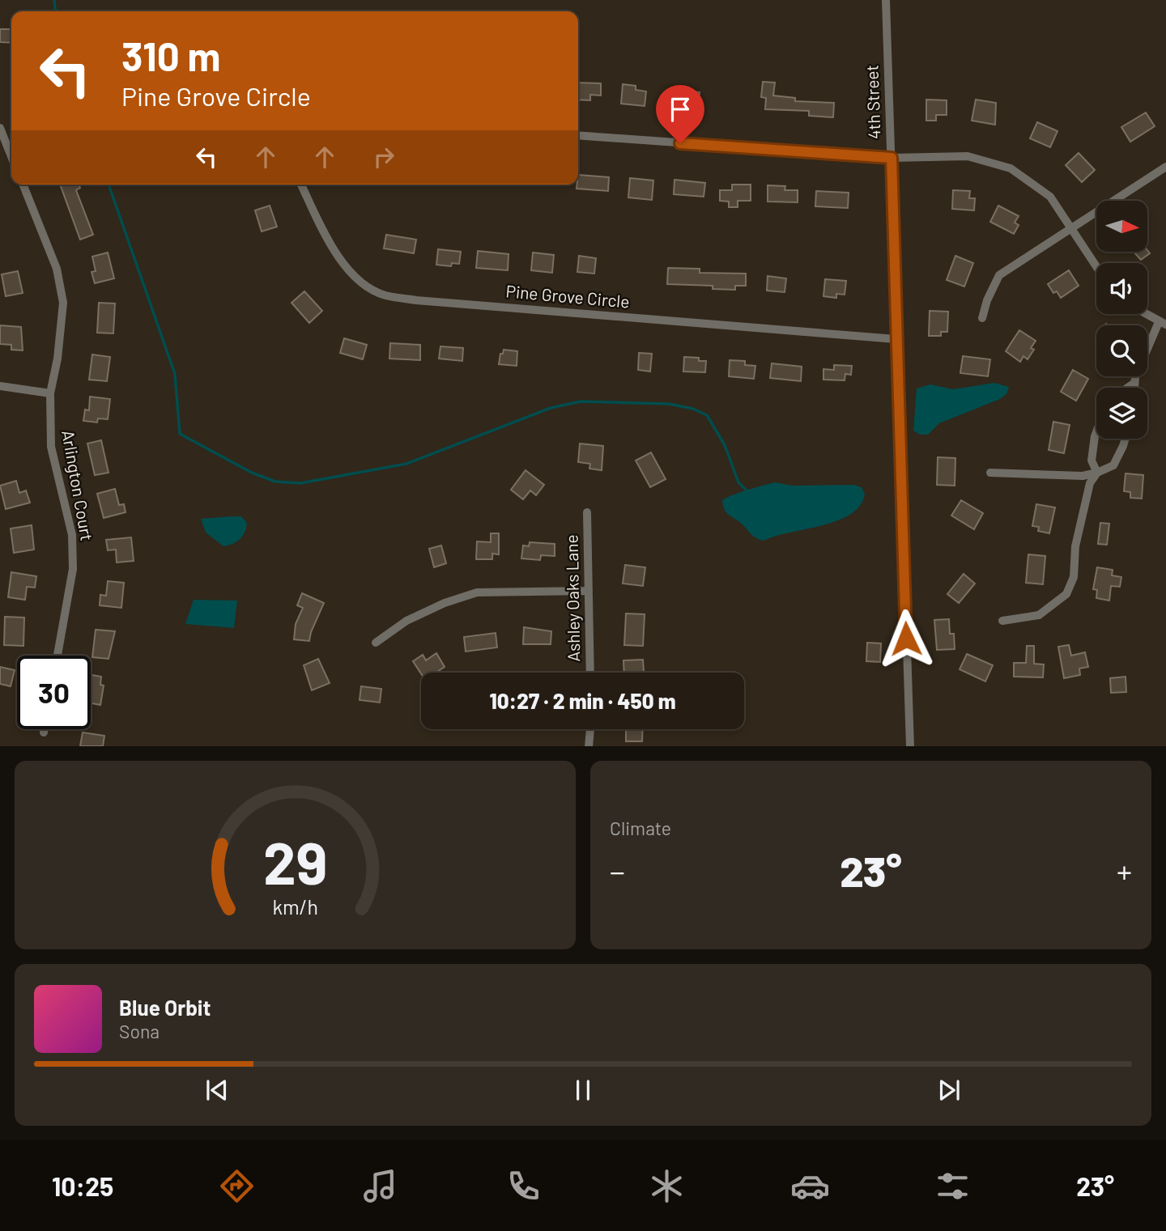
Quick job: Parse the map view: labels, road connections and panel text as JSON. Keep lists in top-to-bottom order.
{
  "streets": {
    "street": [
      "4th Street",
      "Pine Grove Circle",
      "Arlington Court",
      "Ashley Oaks Lane"
    ]
  },
  "crossings": [
    ["4th Street", "Pine Grove Circle"]
  ],
  "north": "right",
  "page": {
    "turn": ["310 m", "Pine Grove Circle"],
    "limit": "30",
    "trip": "10:27 · 2 min · 450 m",
    "tile": "Climate",
    "heat": ["−", "23°", "+"],
    "song": ["Blue Orbit", "Sona"],
    "tabs": ["10:25", "23°"],
    "gauge": ["29", "km/h"]
  }
}
